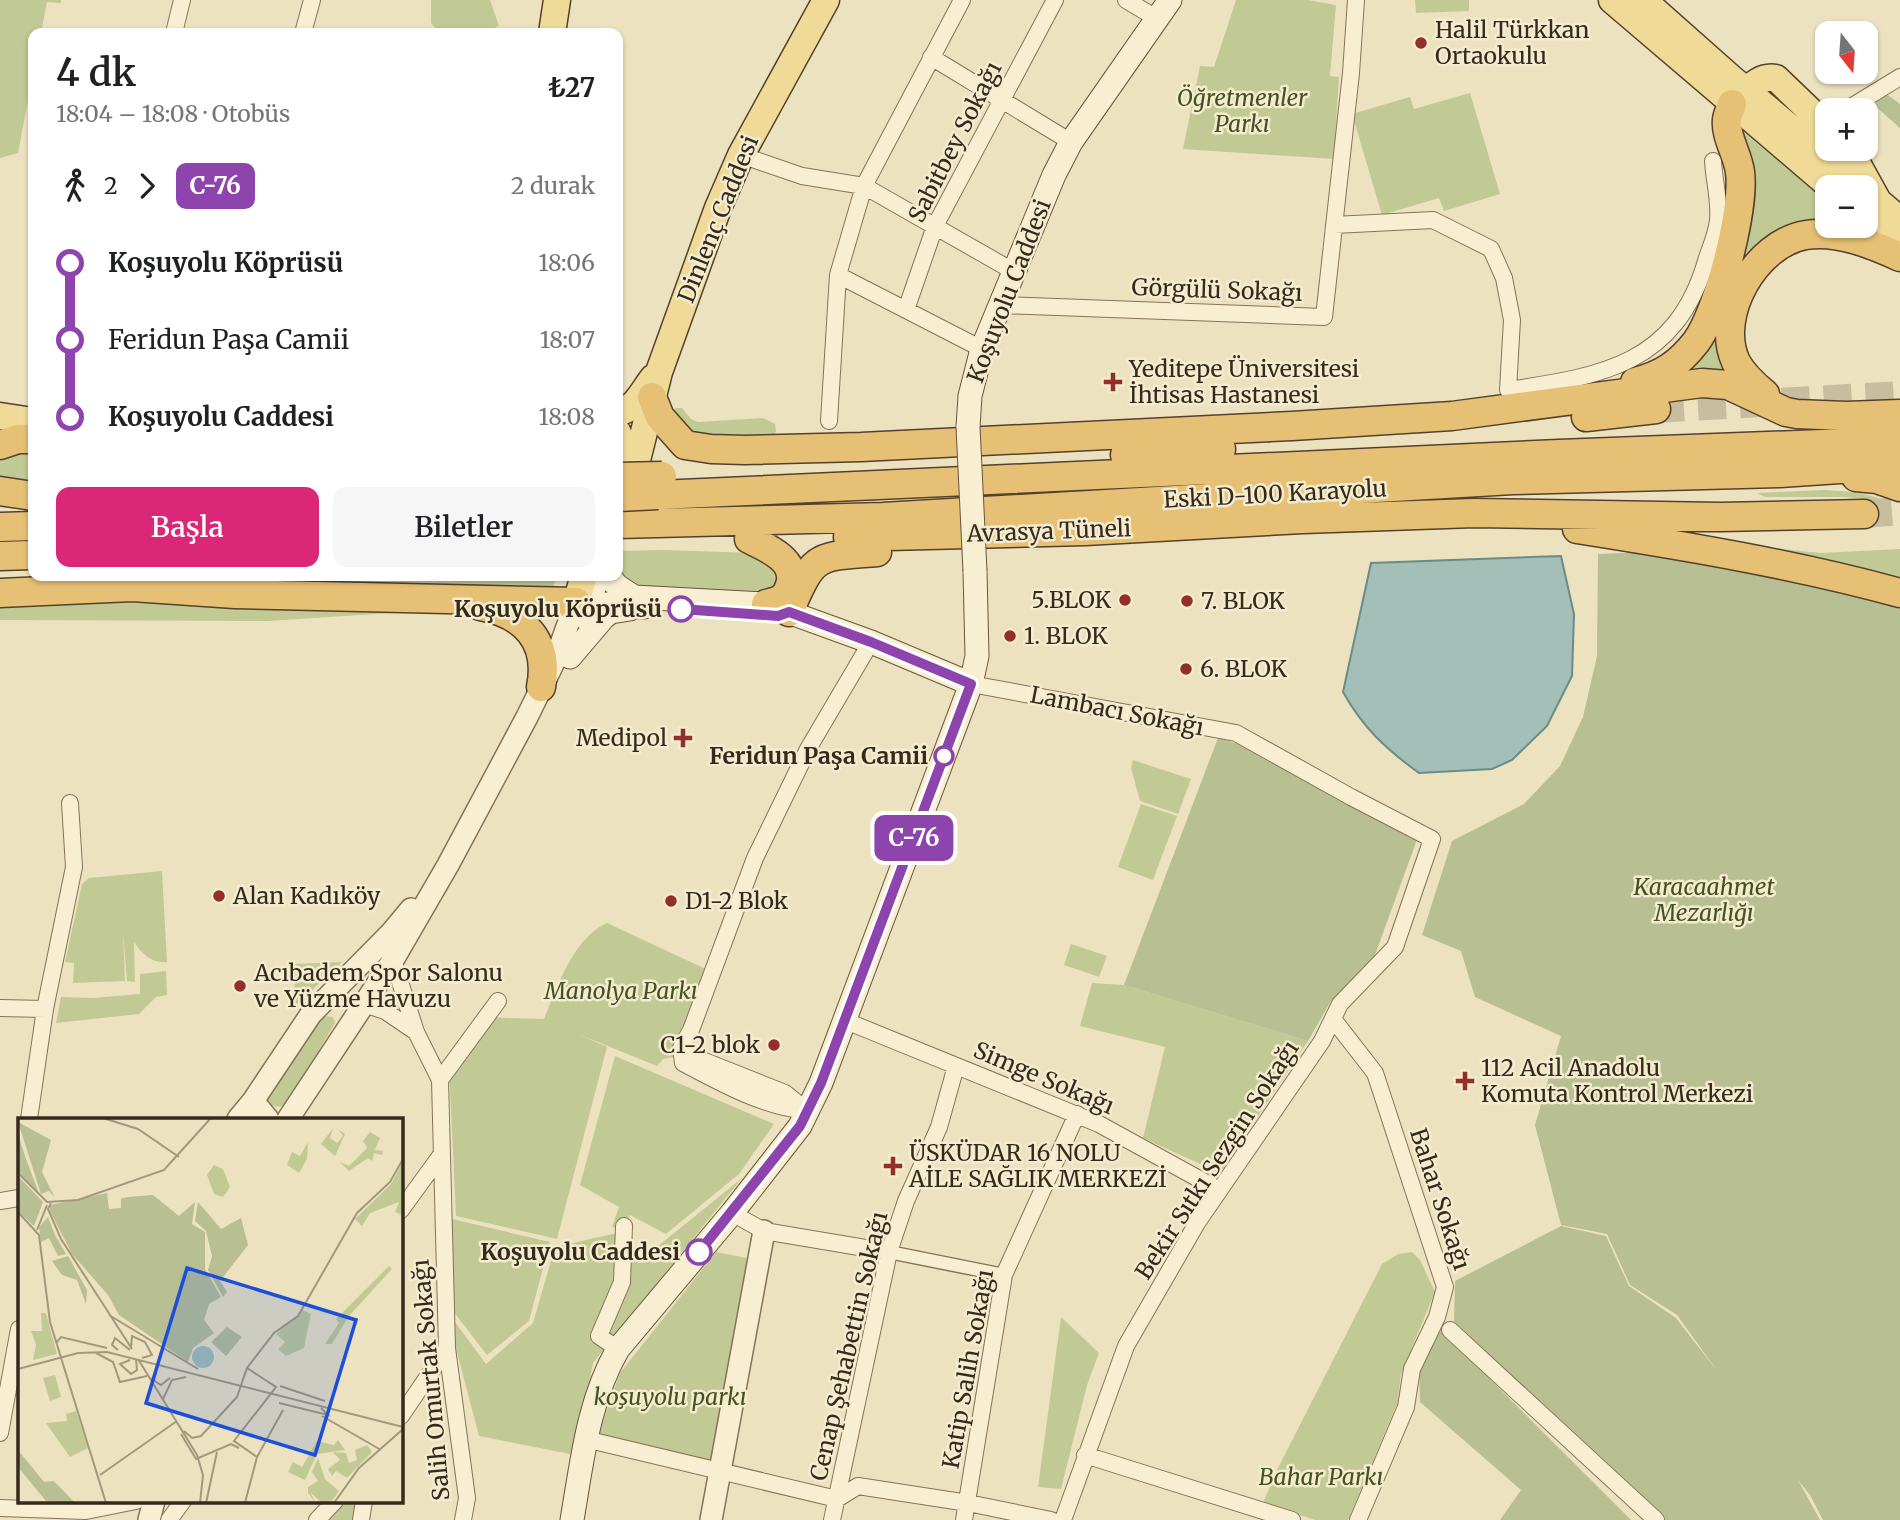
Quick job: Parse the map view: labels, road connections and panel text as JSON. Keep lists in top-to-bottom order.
{
  "streets": {
    "highway": ["Eski D-100 Karayolu", "Avrasya Tüneli"],
    "main road": ["Dinlenç Caddesi", "Koşuyolu Caddesi", "Lambacı Sokağı"],
    "street": [
      "Sabitbey Sokağı",
      "Görgülü Sokağı",
      "Simge Sokağı",
      "Bekir Sıtkı Sezgin Sokağı",
      "Bahar Sokağı",
      "Cenap Şehabettin Sokağı",
      "Katip Salih Sokağı",
      "Salih Omurtak Sokağı"
    ]
  },
  "crossings": [
    ["Görgülü Sokağı", "Koşuyolu Caddesi"],
    ["Koşuyolu Caddesi", "Lambacı Sokağı"],
    ["Koşuyolu Caddesi", "Simge Sokağı"],
    ["Eski D-100 Karayolu", "Avrasya Tüneli"],
    ["Lambacı Sokağı", "Bekir Sıtkı Sezgin Sokağı"],
    ["Simge Sokağı", "Bekir Sıtkı Sezgin Sokağı"],
    ["Simge Sokağı", "Cenap Şehabettin Sokağı"],
    ["Simge Sokağı", "Katip Salih Sokağı"],
    ["Bekir Sıtkı Sezgin Sokağı", "Bahar Sokağı"]
  ],
  "parks": [
    "Öğretmenler Parkı",
    "Karacaahmet Mezarlığı",
    "Manolya Parkı",
    "koşuyolu parkı",
    "Bahar Parkı"
  ],
  "places": {
    "other": [
      "Halil Türkkan Ortaokulu",
      "5.BLOK",
      "7. BLOK",
      "Koşuyolu Köprüsü",
      "1. BLOK",
      "6. BLOK",
      "Feridun Paşa Camii",
      "Alan Kadıköy",
      "D1-2 Blok",
      "Acıbadem Spor Salonu ve Yüzme Havuzu",
      "C1-2 blok",
      "Koşuyolu Caddesi"
    ],
    "health": [
      "Yeditepe Üniversitesi İhtisas Hastanesi",
      "Medipol",
      "112 Acil Anadolu Komuta Kontrol Merkezi",
      "ÜSKÜDAR 16 NOLU AİLE SAĞLIK MERKEZİ"
    ]
  },
  "lines": ["bus line C-76"],
  "north": "bottom",
  "page": {
    "on_map": "C-76",
    "map_buttons": ["+", "−"],
    "heading": ["4 dk", "18:04 – 18:08 · Otobüs", "₺27"],
    "legs": ["2", "C-76", "2 durak"],
    "list": [
      {
        "name": "Koşuyolu Köprüsü",
        "value": "18:06"
      },
      {
        "name": "Feridun Paşa Camii",
        "value": "18:07"
      },
      {
        "name": "Koşuyolu Caddesi",
        "value": "18:08"
      }
    ],
    "buttons": ["Başla", "Biletler"]
  }
}
